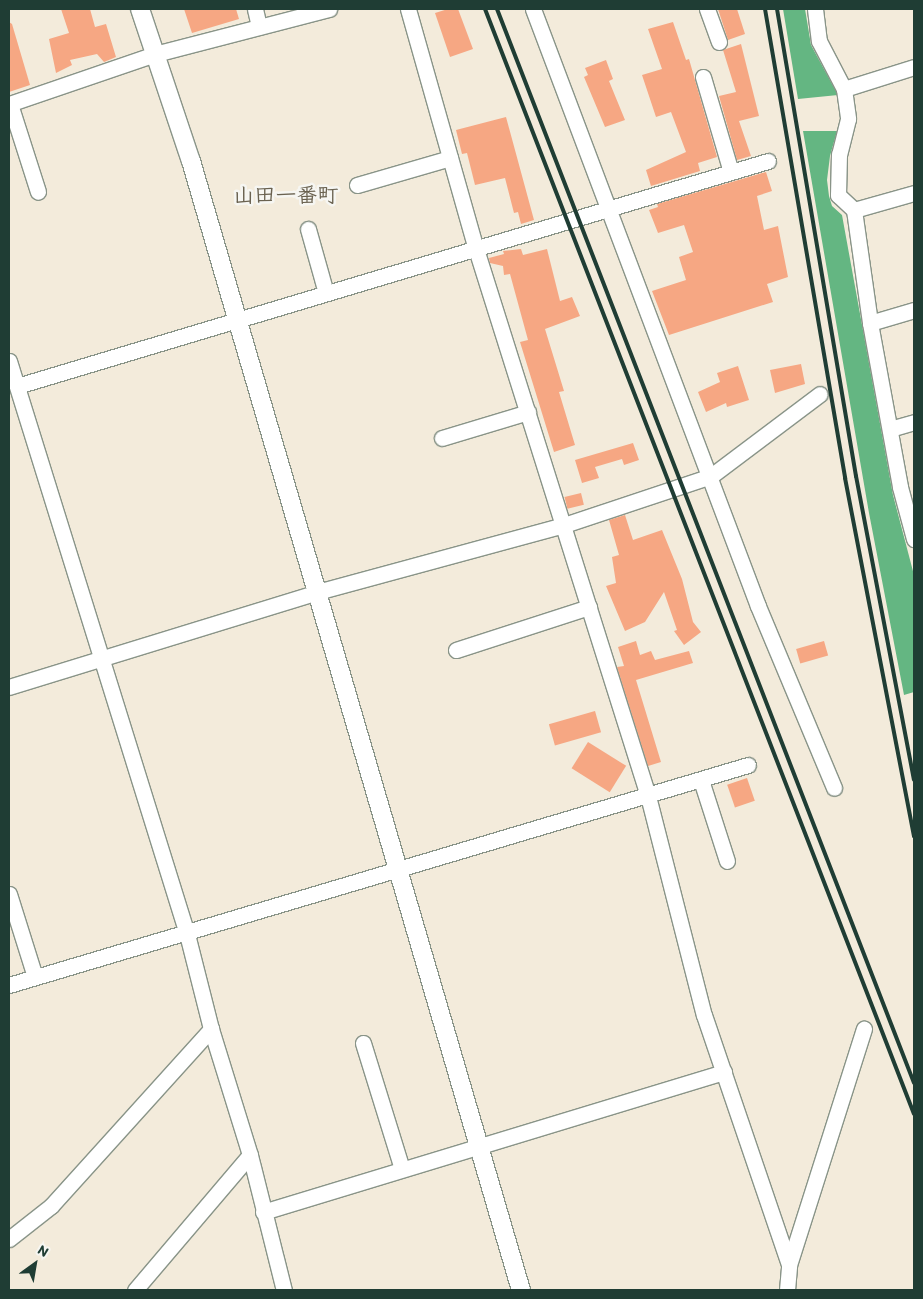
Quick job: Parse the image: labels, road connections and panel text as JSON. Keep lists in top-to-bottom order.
{
  "districts": ["山田一番町"],
  "north": "top right"
}
